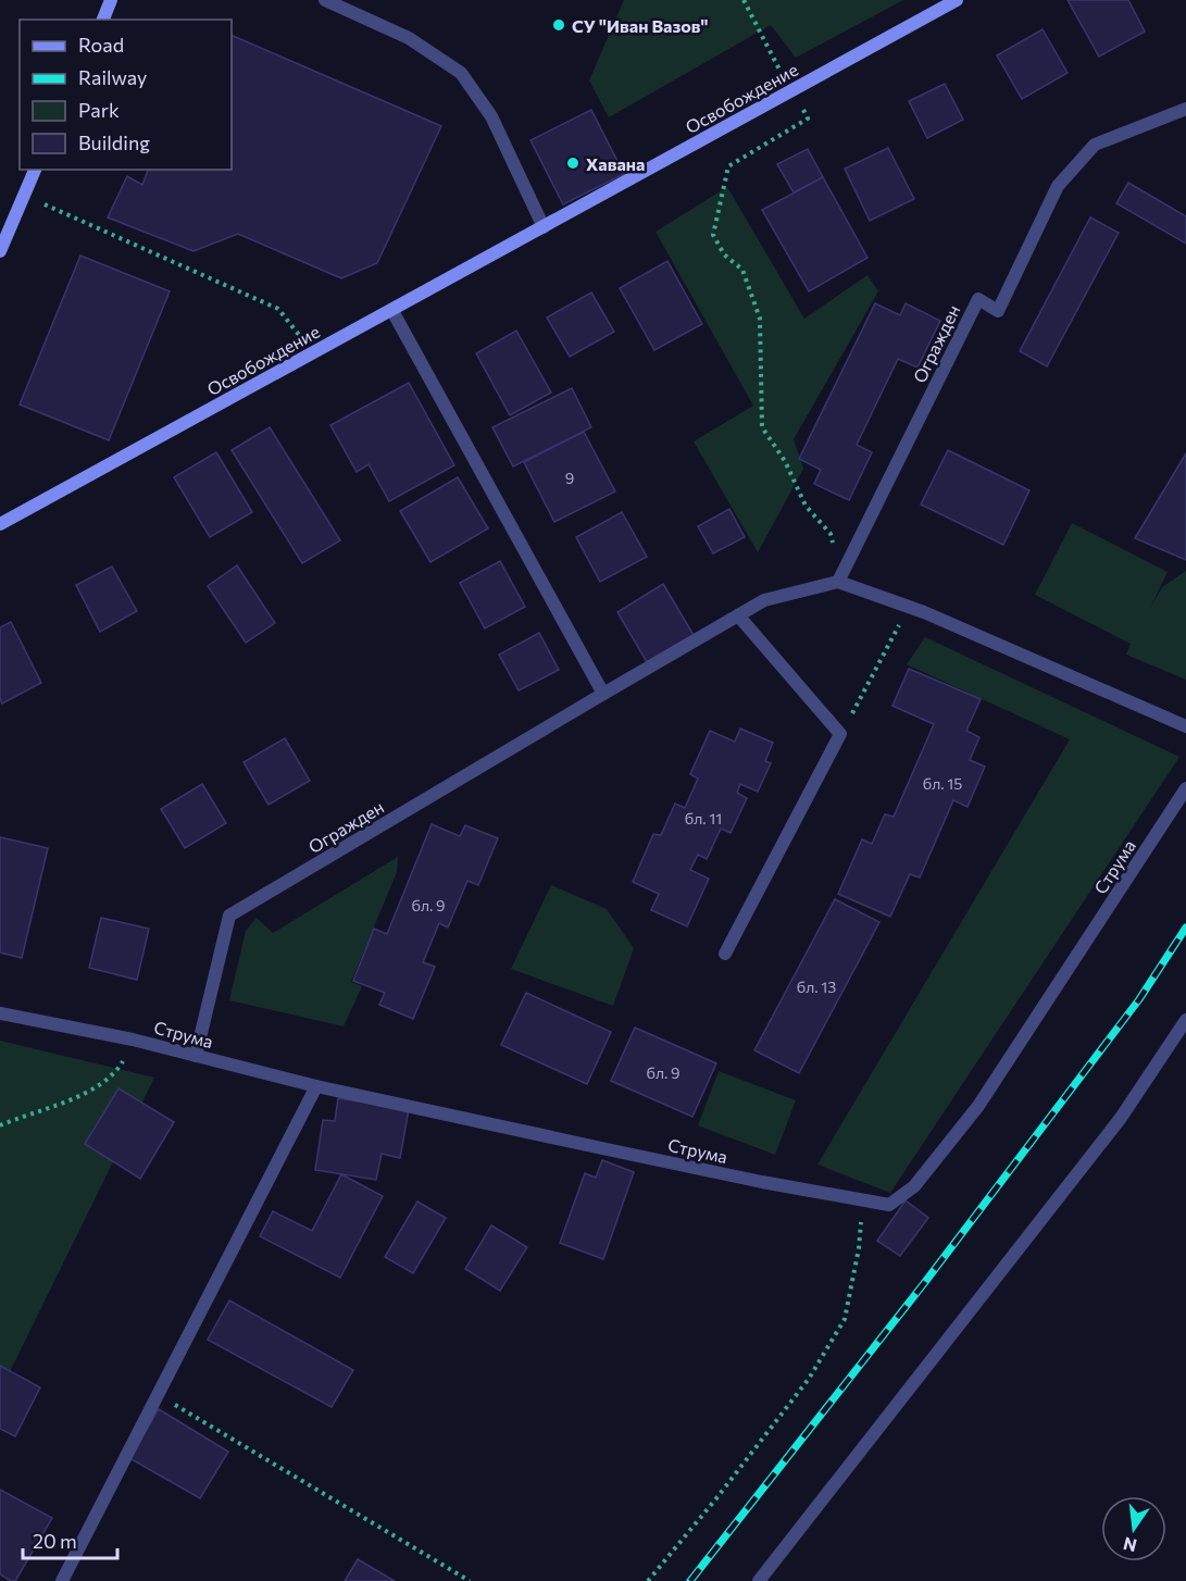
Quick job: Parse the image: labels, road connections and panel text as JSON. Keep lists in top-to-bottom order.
{
  "streets": {
    "street": ["Освобождение", "Огражден", "Струма"]
  },
  "crossings": [
    ["Огражден", "Струма"]
  ],
  "places": ["СУ \"Иван Вазов\"", "Хавана"],
  "house_numbers": [
    "9",
    "бл. 15",
    "бл. 11",
    "бл. 9",
    "бл. 13",
    "бл. 9"
  ],
  "legend": [
    "Road",
    "Railway",
    "Park",
    "Building"
  ],
  "scale_bar": "20 m",
  "north": "bottom"
}
